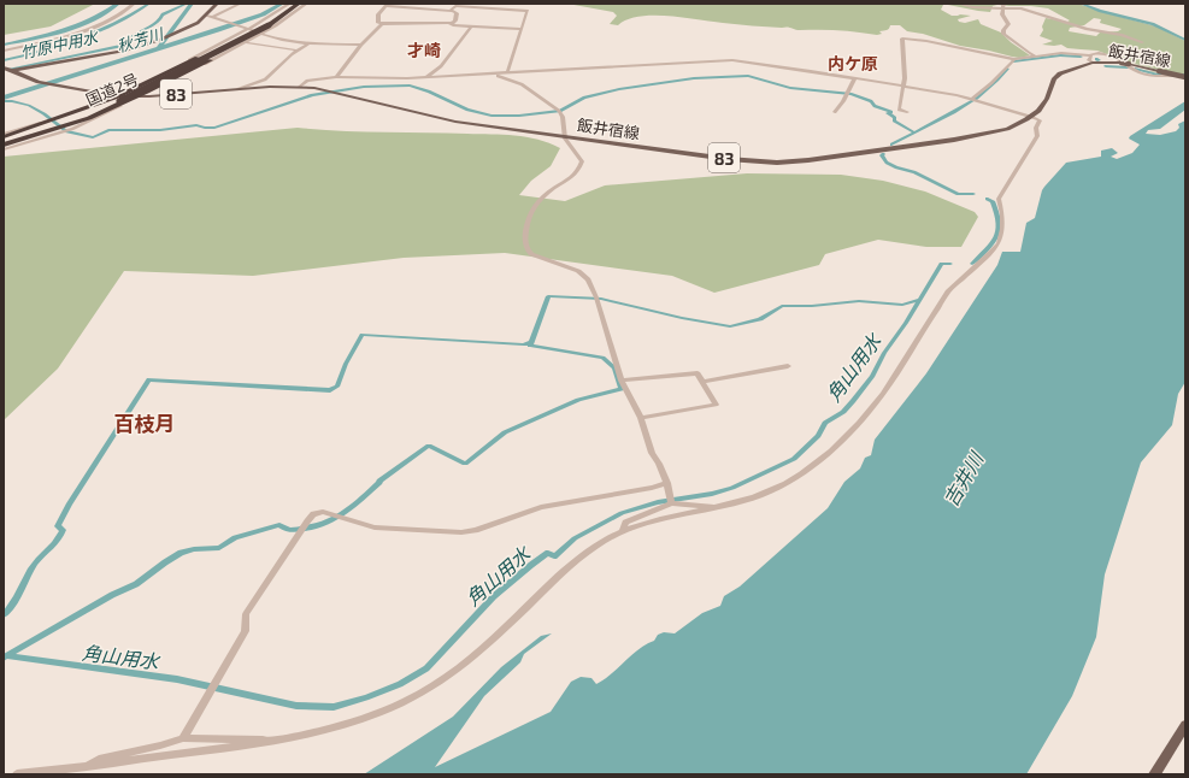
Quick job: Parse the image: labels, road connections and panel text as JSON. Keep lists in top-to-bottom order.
{
  "streets": {
    "highway": ["国道2号"],
    "main road": ["飯井宿線", "83"]
  },
  "crossings": [
    ["飯井宿線", "国道2号"]
  ],
  "districts": ["才崎", "内ケ原", "百枝月"],
  "water": [
    "秋芳川",
    "竹原中用水",
    "角山用水",
    "吉井川"
  ]
}
